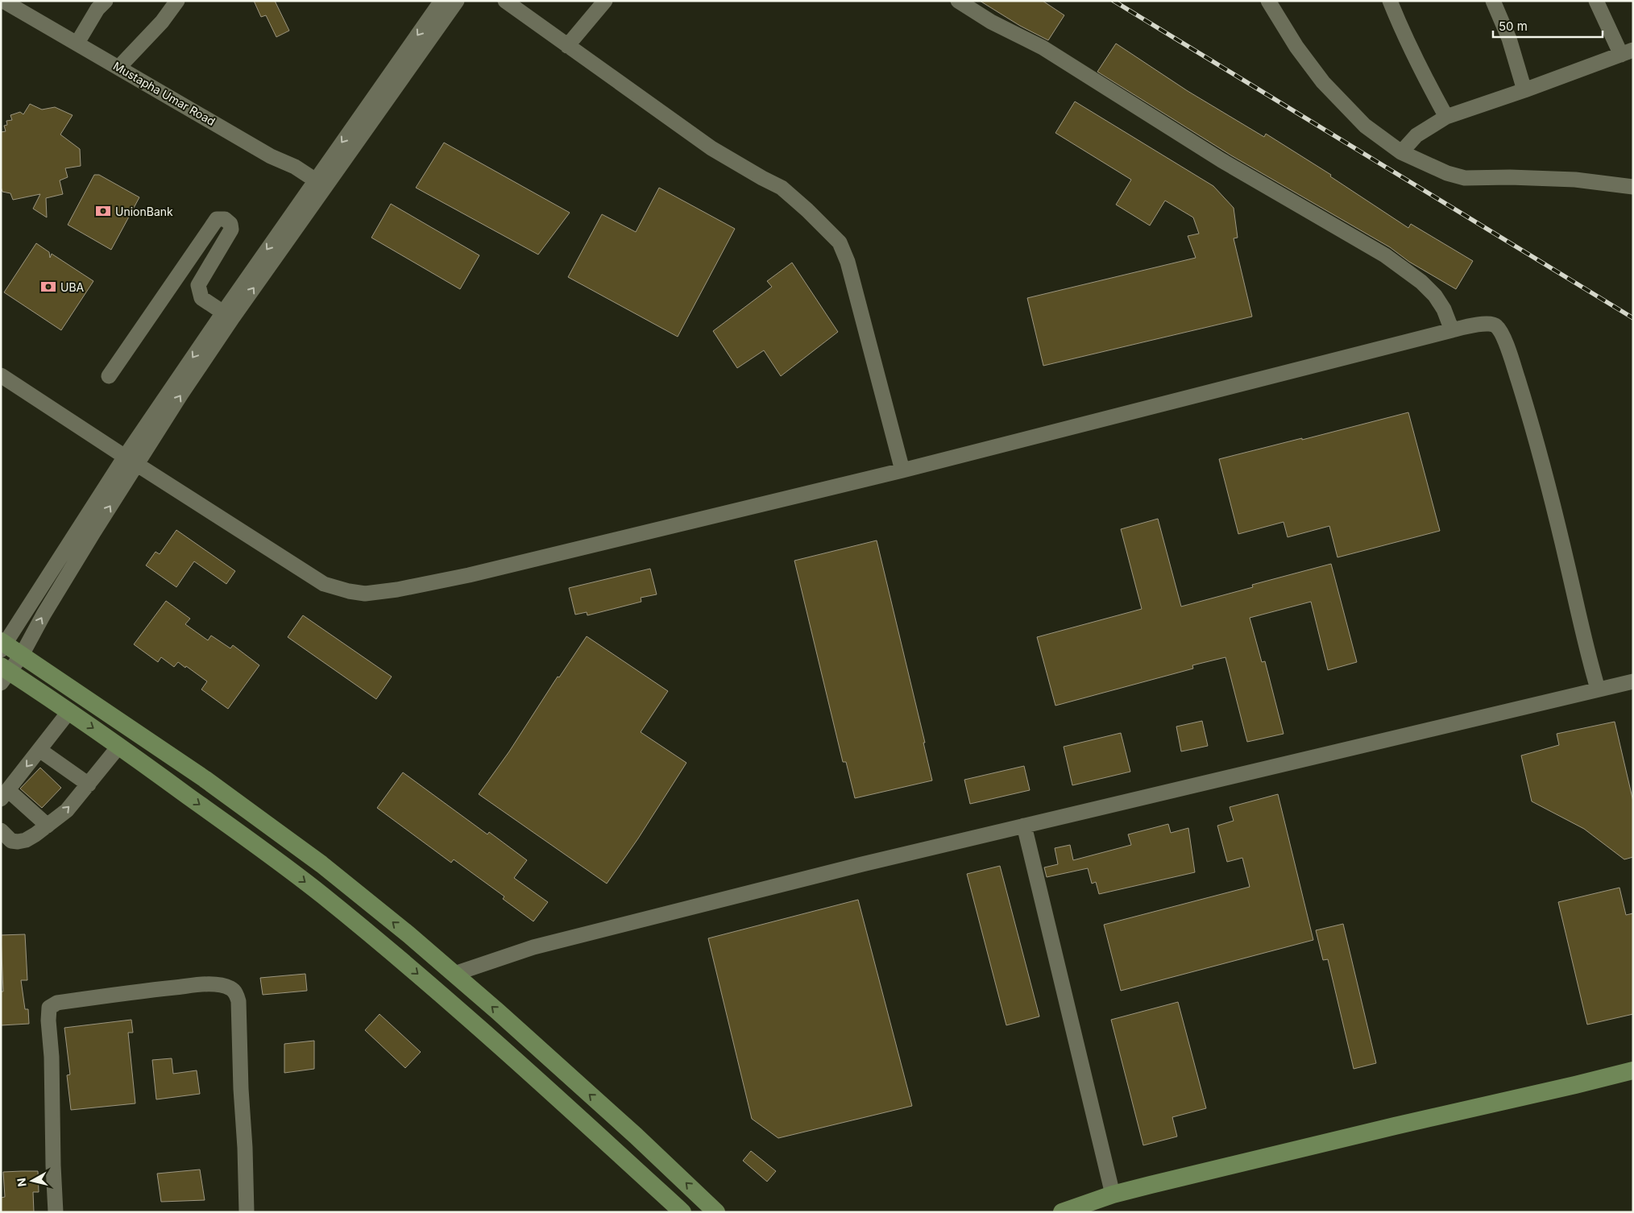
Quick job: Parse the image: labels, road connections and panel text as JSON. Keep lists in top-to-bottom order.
{
  "streets": {
    "street": ["Mustapha Umar Road"]
  },
  "places": {
    "bank": ["UnionBank", "UBA"]
  },
  "scale_bar": "50 m",
  "north": "left"
}
